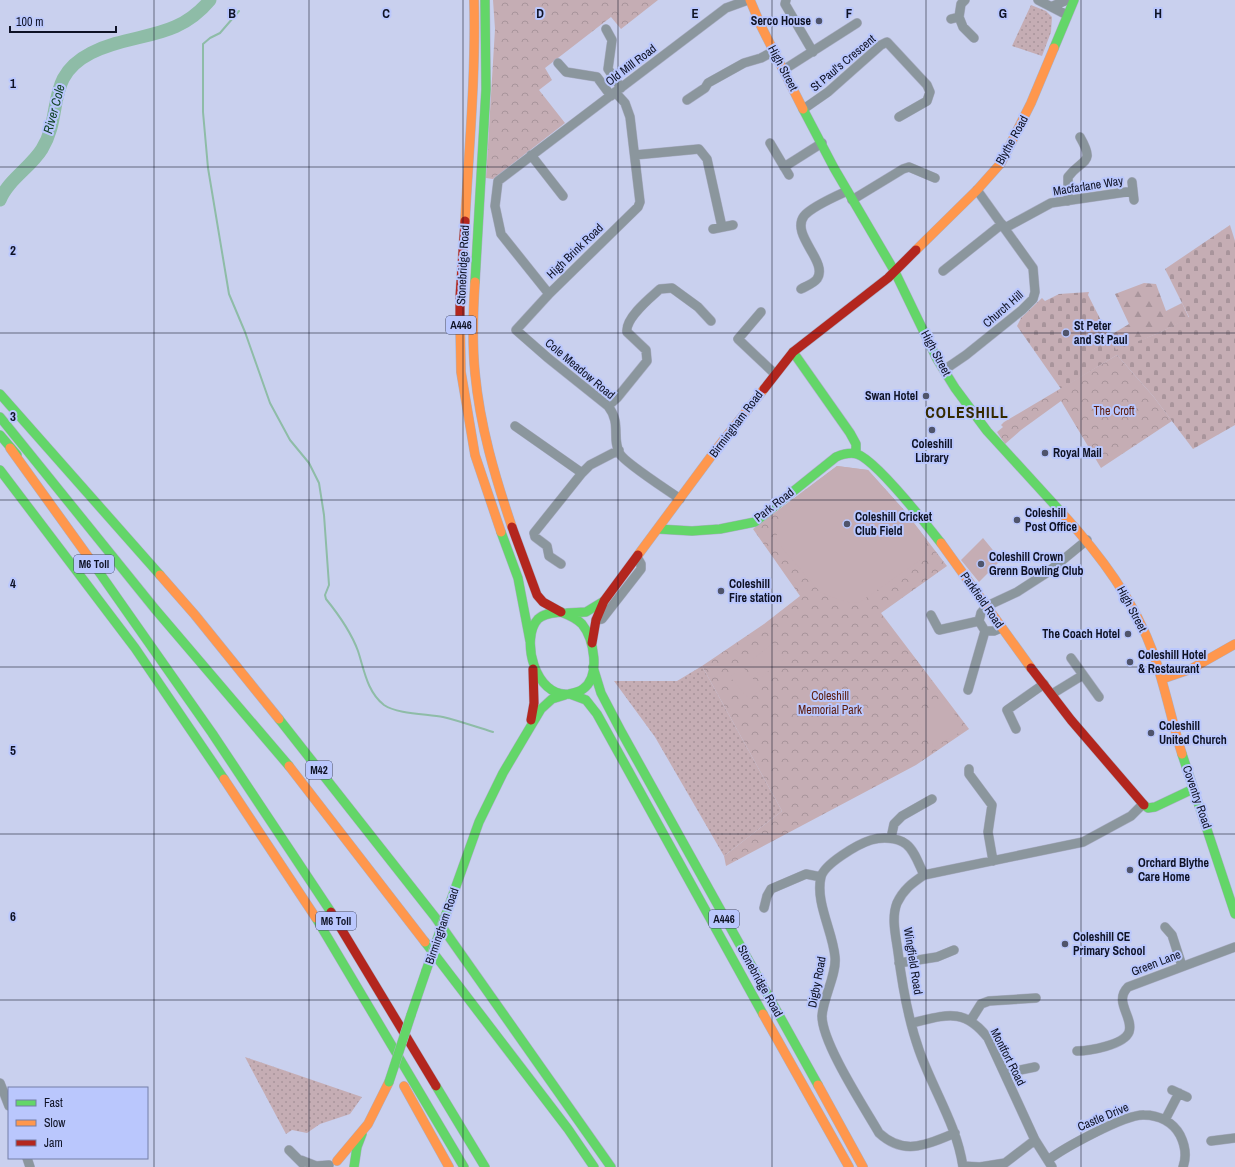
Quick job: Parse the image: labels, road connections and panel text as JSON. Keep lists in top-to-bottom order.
{
  "streets": {
    "main road": [
      "High Street",
      "Blythe Road",
      "Stonebridge Road",
      "A446",
      "Birmingham Road",
      "Park Road",
      "M6 Toll",
      "Parkfield Road",
      "M42",
      "Coventry Road"
    ],
    "street": [
      "St Paul's Crescent",
      "Old Mill Road",
      "Macfarlane Way",
      "High Brink Road",
      "Church Hill",
      "Cole Meadow Road",
      "Wingfield Road",
      "Green Lane",
      "Digby Road",
      "Montfort Road",
      "Castle Drive"
    ]
  },
  "crossings": [
    ["St Paul's Crescent", "High Street"],
    ["Old Mill Road", "High Street"],
    ["Old Mill Road", "High Brink Road"],
    ["High Street", "Blythe Road"],
    ["High Street", "Church Hill"],
    ["High Street", "Birmingham Road"],
    ["High Street", "Coventry Road"],
    ["Blythe Road", "Church Hill"],
    ["Blythe Road", "Birmingham Road"],
    ["Macfarlane Way", "Church Hill"],
    ["High Brink Road", "Cole Meadow Road"],
    ["Stonebridge Road", "Birmingham Road"],
    ["Birmingham Road", "Park Road"],
    ["Park Road", "Parkfield Road"],
    ["Parkfield Road", "Wingfield Road"],
    ["Wingfield Road", "Digby Road"]
  ],
  "districts": ["COLESHILL"],
  "water": ["River Cole"],
  "parks": ["The Croft", "Coleshill Memorial Park"],
  "places": [
    "Serco House",
    "St Peter and St Paul",
    "Swan Hotel",
    "Coleshill Library",
    "Royal Mail",
    "Coleshill Post Office",
    "Coleshill Cricket Club Field",
    "Coleshill Crown Grenn Bowling Club",
    "Coleshill Fire station",
    "The Coach Hotel",
    "Coleshill Hotel & Restaurant",
    "Coleshill United Church",
    "Orchard Blythe Care Home",
    "Coleshill CE Primary School"
  ],
  "legend": ["Fast", "Slow", "Jam"],
  "scale_bar": "100 m",
  "grid": {
    "columns": [
      "B",
      "C",
      "D",
      "E",
      "F",
      "G",
      "H"
    ],
    "rows": [
      "1",
      "2",
      "3",
      "4",
      "5",
      "6"
    ]
  }
}
